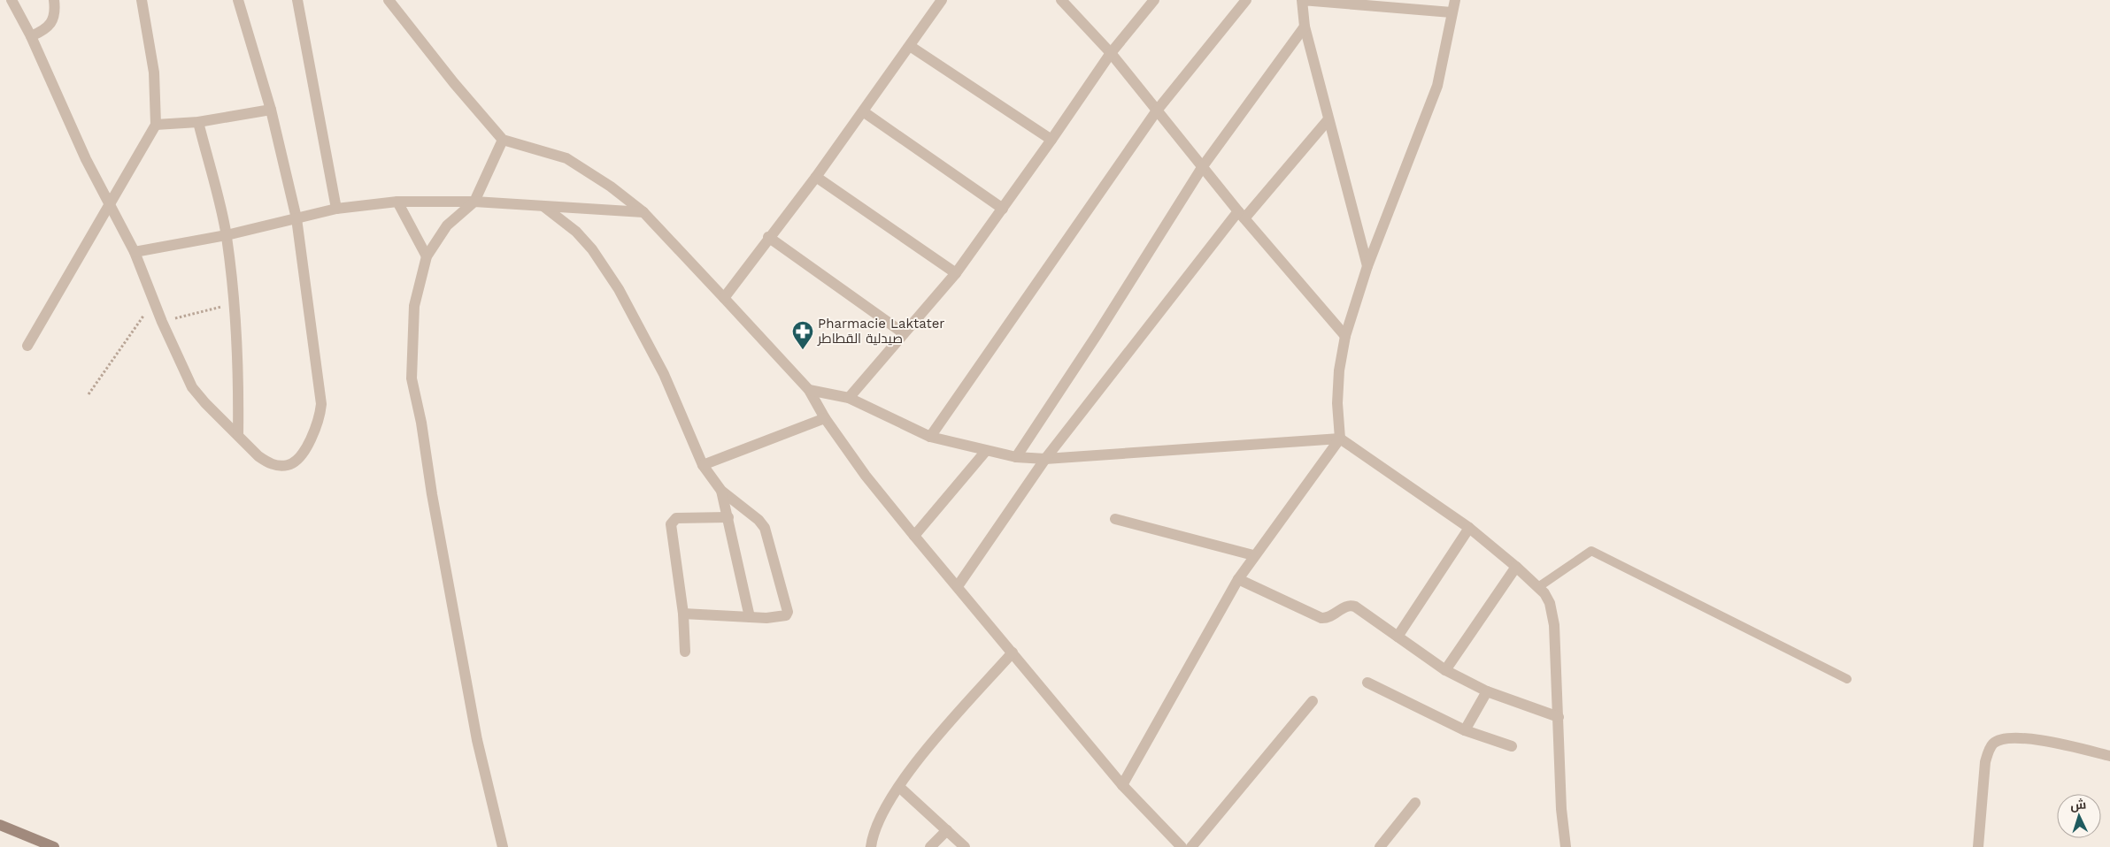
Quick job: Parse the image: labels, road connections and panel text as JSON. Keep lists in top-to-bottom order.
{
  "places": {
    "pharmacy": ["Pharmacie Laktater صيدلية القطاطر"]
  },
  "north": "top"
}
